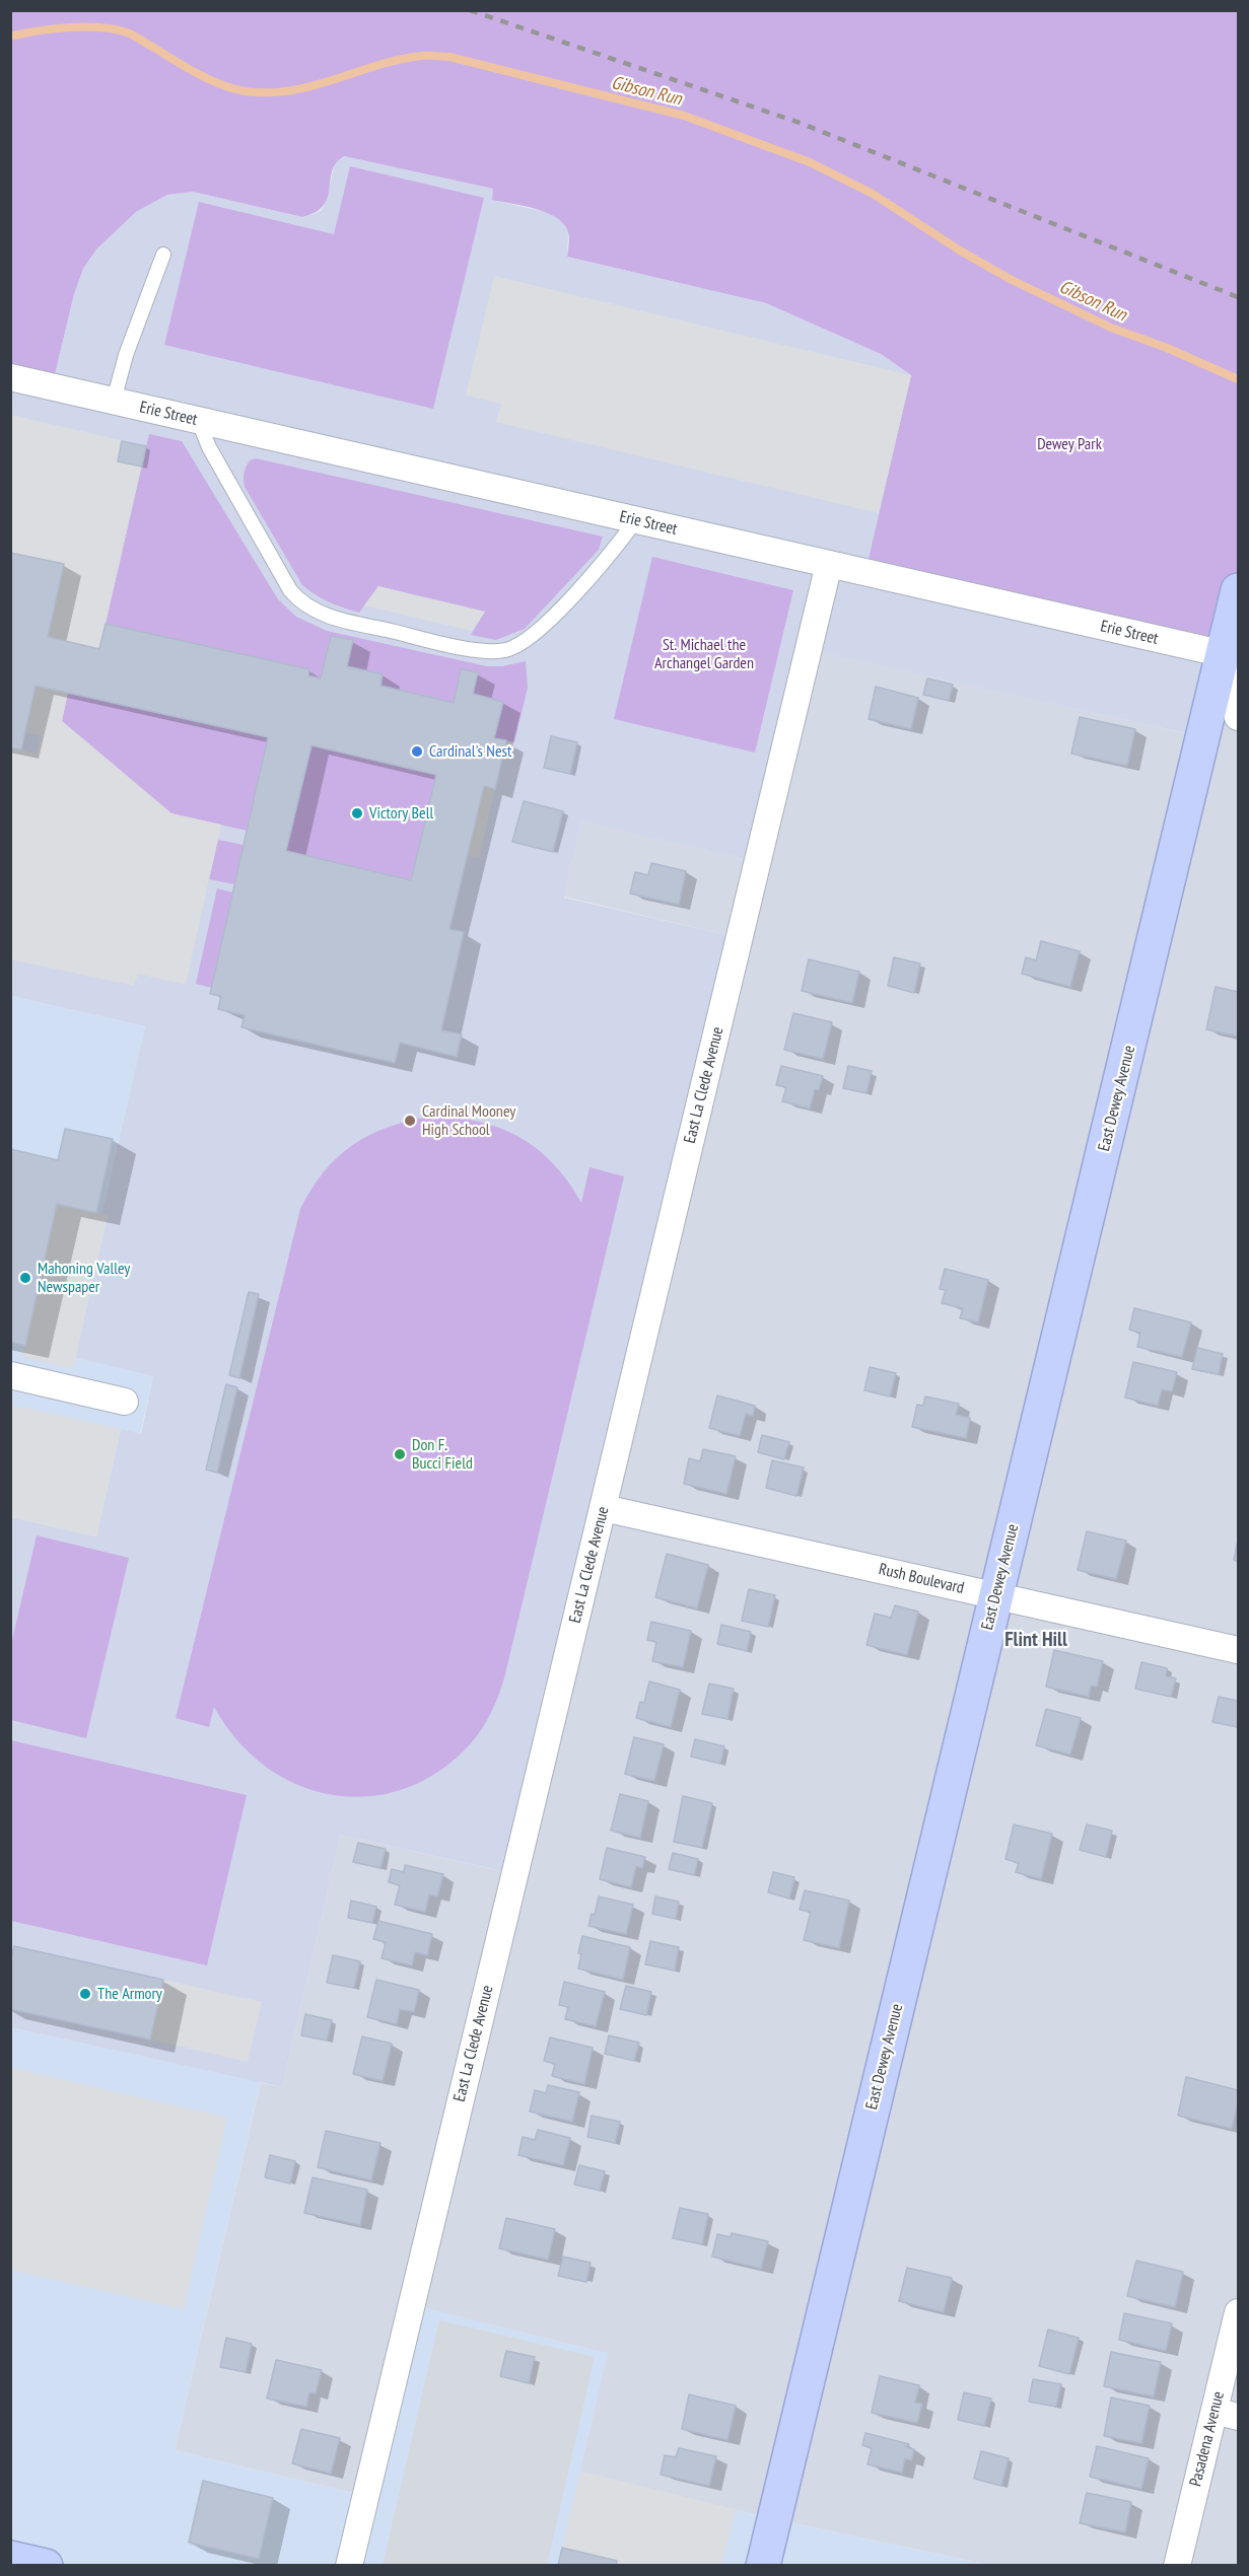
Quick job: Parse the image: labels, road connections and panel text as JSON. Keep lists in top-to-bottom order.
{
  "streets": {
    "street": [
      "Erie Street",
      "East La Clede Avenue",
      "East Dewey Avenue",
      "Rush Boulevard",
      "Pasadena Avenue"
    ]
  },
  "crossings": [
    ["Erie Street", "East La Clede Avenue"],
    ["Erie Street", "East Dewey Avenue"],
    ["East La Clede Avenue", "Rush Boulevard"],
    ["East Dewey Avenue", "Rush Boulevard"]
  ],
  "districts": ["Flint Hill"],
  "water": ["Gibson Run"],
  "parks": ["Dewey Park", "St. Michael the Archangel Garden"],
  "places": [
    "Cardinal's Nest",
    "Victory Bell",
    "Cardinal Mooney High School",
    "Mahoning Valley Newspaper",
    "Don F. Bucci Field",
    "The Armory"
  ]
}
